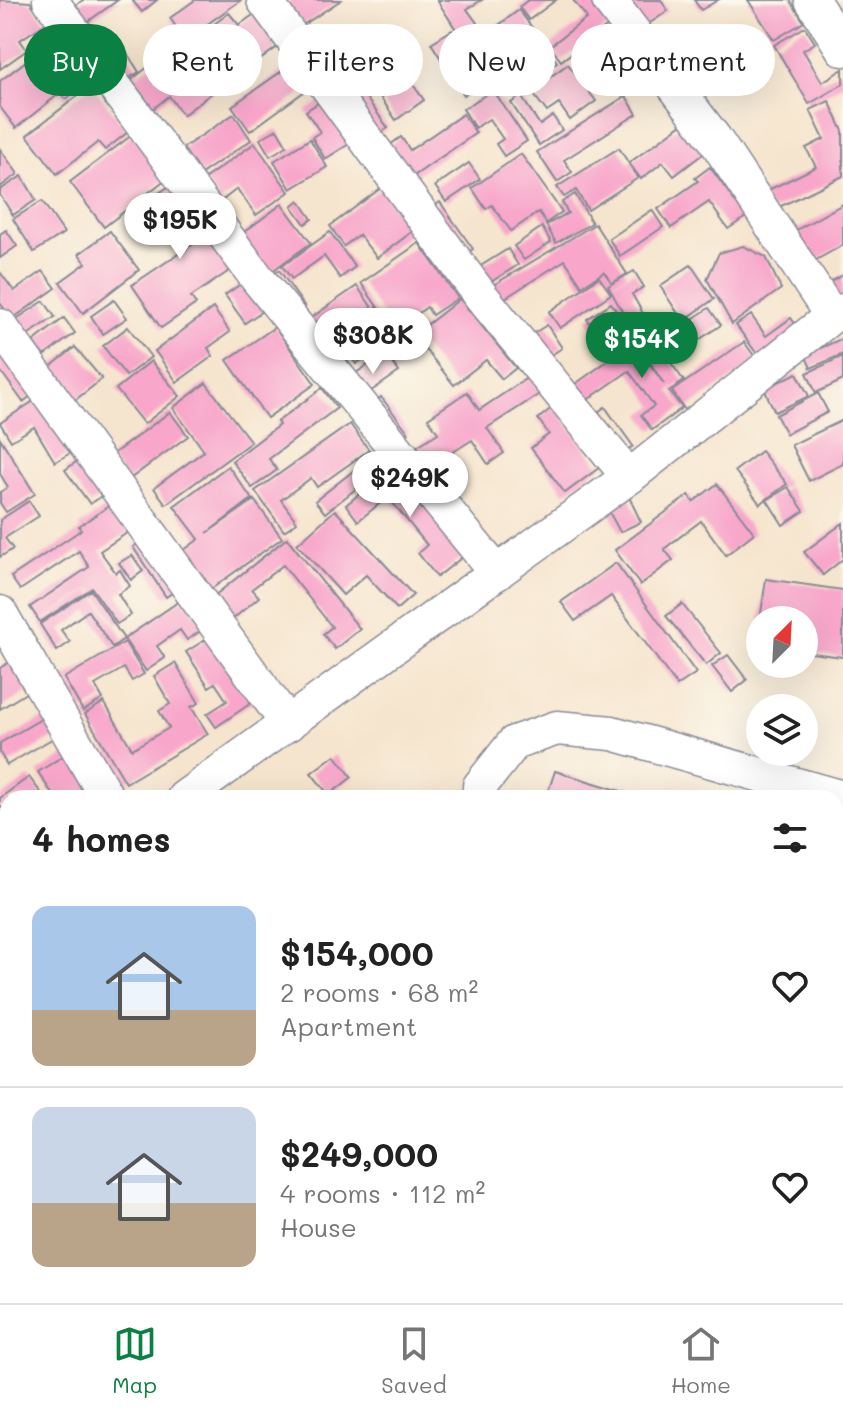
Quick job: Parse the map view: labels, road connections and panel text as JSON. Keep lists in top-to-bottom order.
{
  "north": "top right",
  "page": {
    "chip": [
      "Buy",
      "Rent",
      "Filters",
      "New",
      "Apartment"
    ],
    "price": [
      "$195K",
      "$308K",
      "$154K",
      "$249K"
    ],
    "heading": "4 homes",
    "list": [
      {
        "name": "$154,000",
        "note": "2 rooms · 68 m² · Apartment"
      },
      {
        "name": "$249,000",
        "note": "4 rooms · 112 m² · House"
      }
    ],
    "tabs": ["Map", "Saved", "Home"]
  }
}
